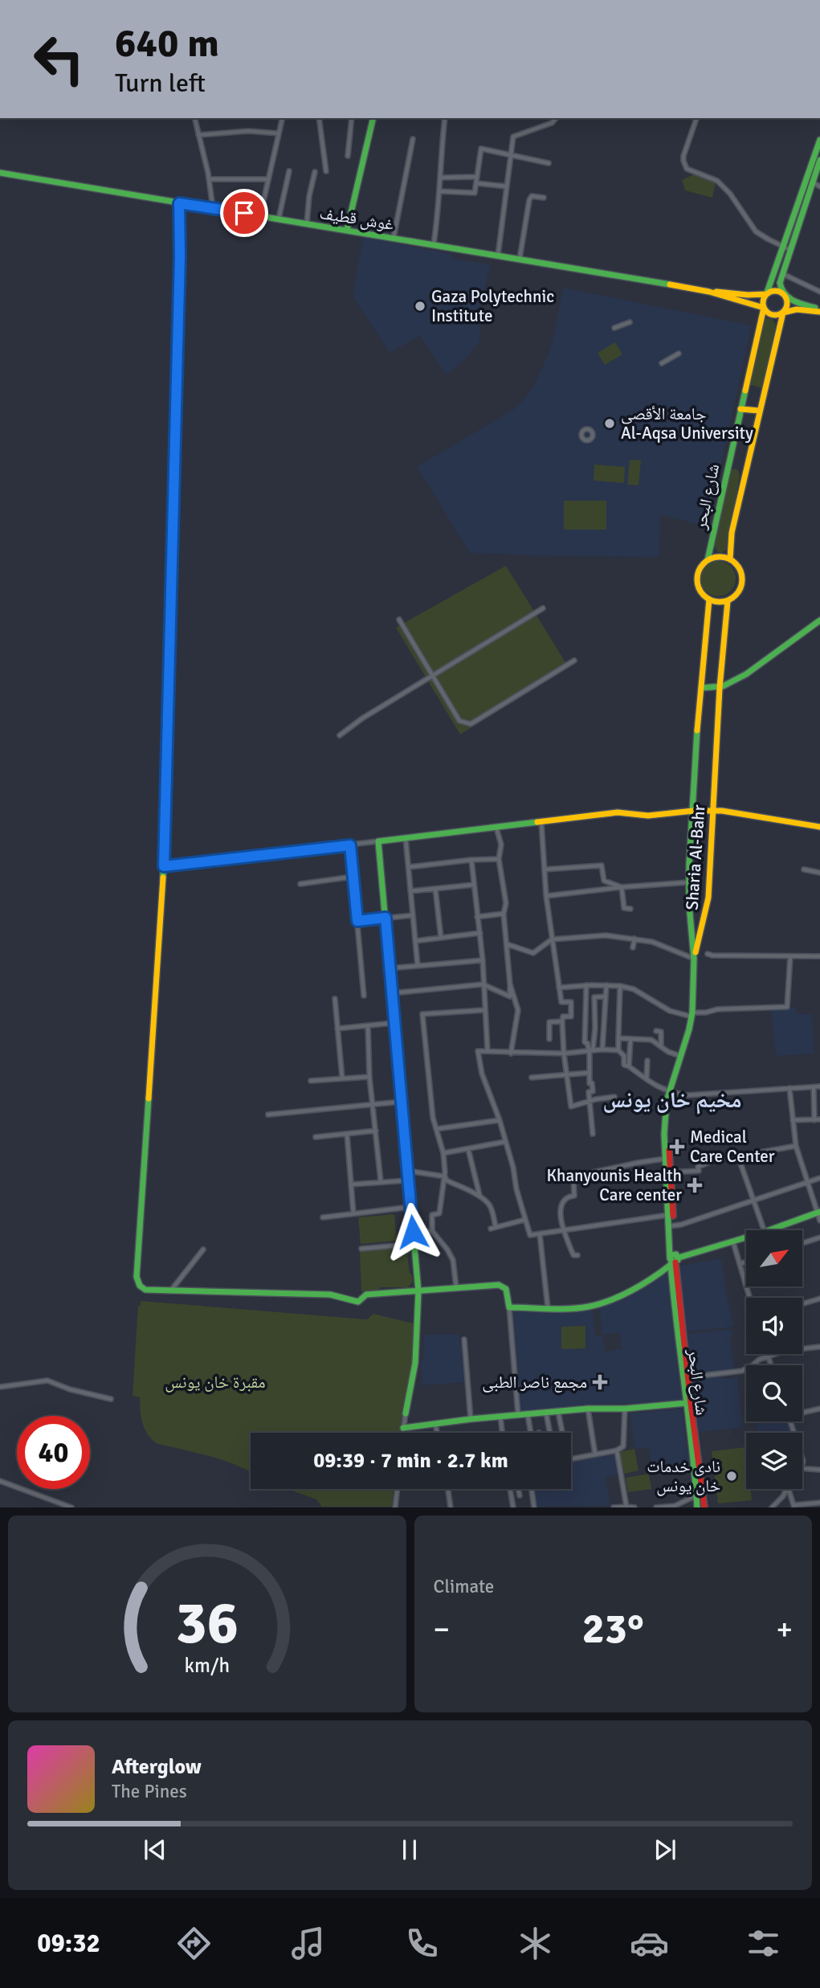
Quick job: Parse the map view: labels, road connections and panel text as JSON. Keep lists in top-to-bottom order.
{
  "streets": {
    "main road": ["غوش قطيف", "شارع البحر", "Sharia Al-Bahr"]
  },
  "crossings": [
    ["غوش قطيف", "شارع البحر"],
    ["شارع البحر", "Sharia Al-Bahr"]
  ],
  "districts": ["مخيم خان يونس"],
  "parks": ["مقبرة خان يونس"],
  "places": {
    "other": ["Gaza Polytechnic Institute", "جامعة الأقصى Al-Aqsa University", "نادى خدمات خان يونس"],
    "health": ["Medical Care Center", "Khanyounis Health Care center", "مجمع ناصر الطبى"]
  },
  "north": "top right",
  "page": {
    "turn": ["640 m", "Turn left"],
    "limit": "40",
    "trip": "09:39 · 7 min · 2.7 km",
    "tile": "Climate",
    "heat": ["−", "23°", "+"],
    "song": ["Afterglow", "The Pines"],
    "tabs": "09:32",
    "gauge": ["36", "km/h"]
  }
}
